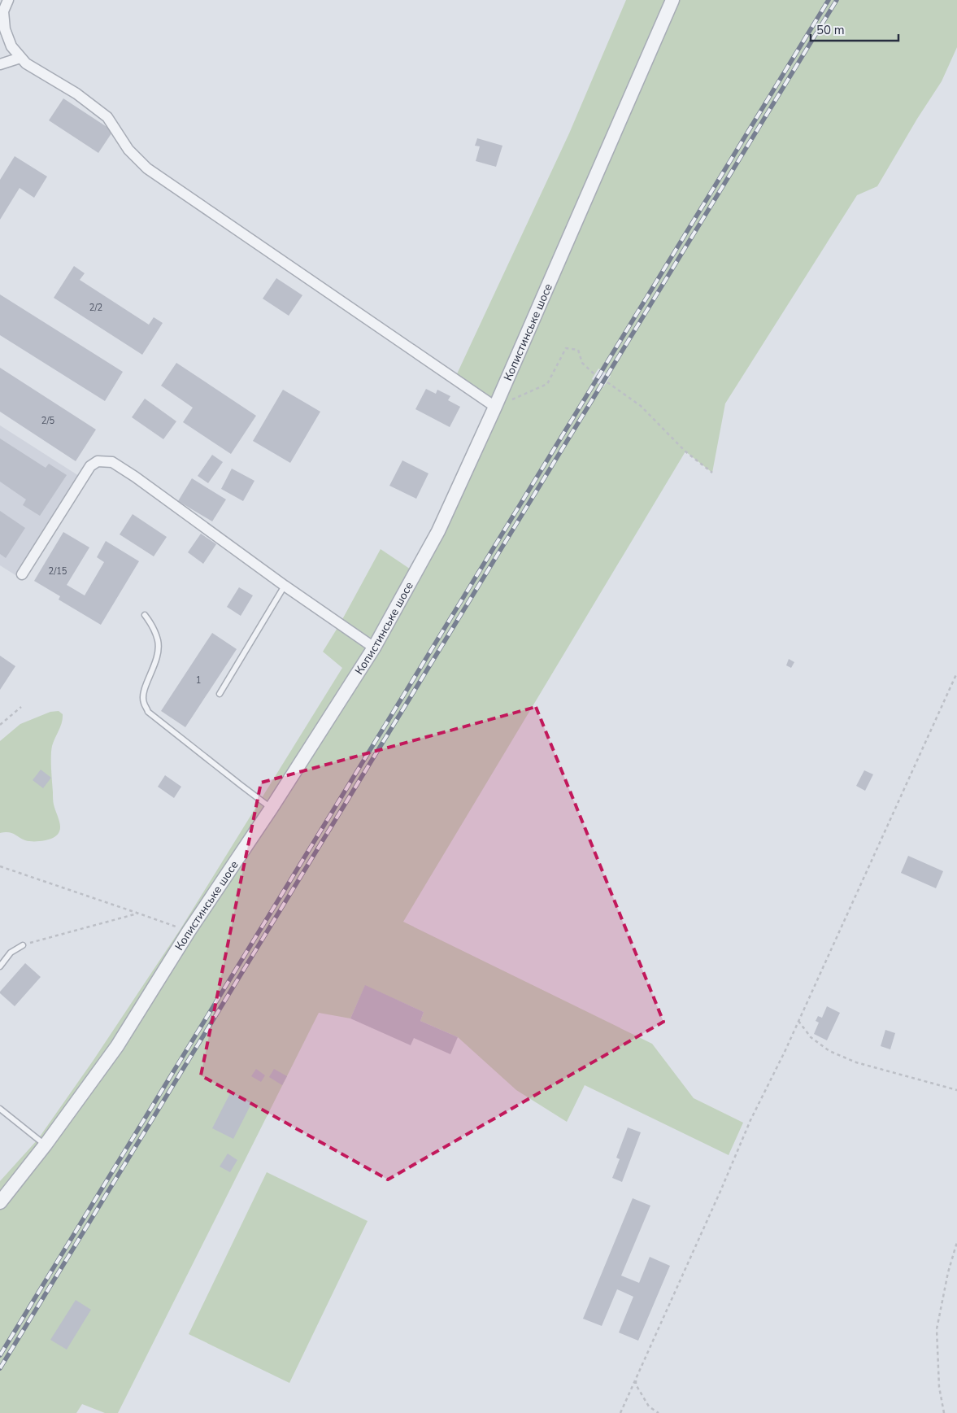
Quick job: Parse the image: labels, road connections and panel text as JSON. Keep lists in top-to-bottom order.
{
  "streets": {
    "street": ["Копистинське шосе"]
  },
  "house_numbers": [
    "2/2",
    "2/5",
    "2/15",
    "1"
  ],
  "scale_bar": "50 m"
}
